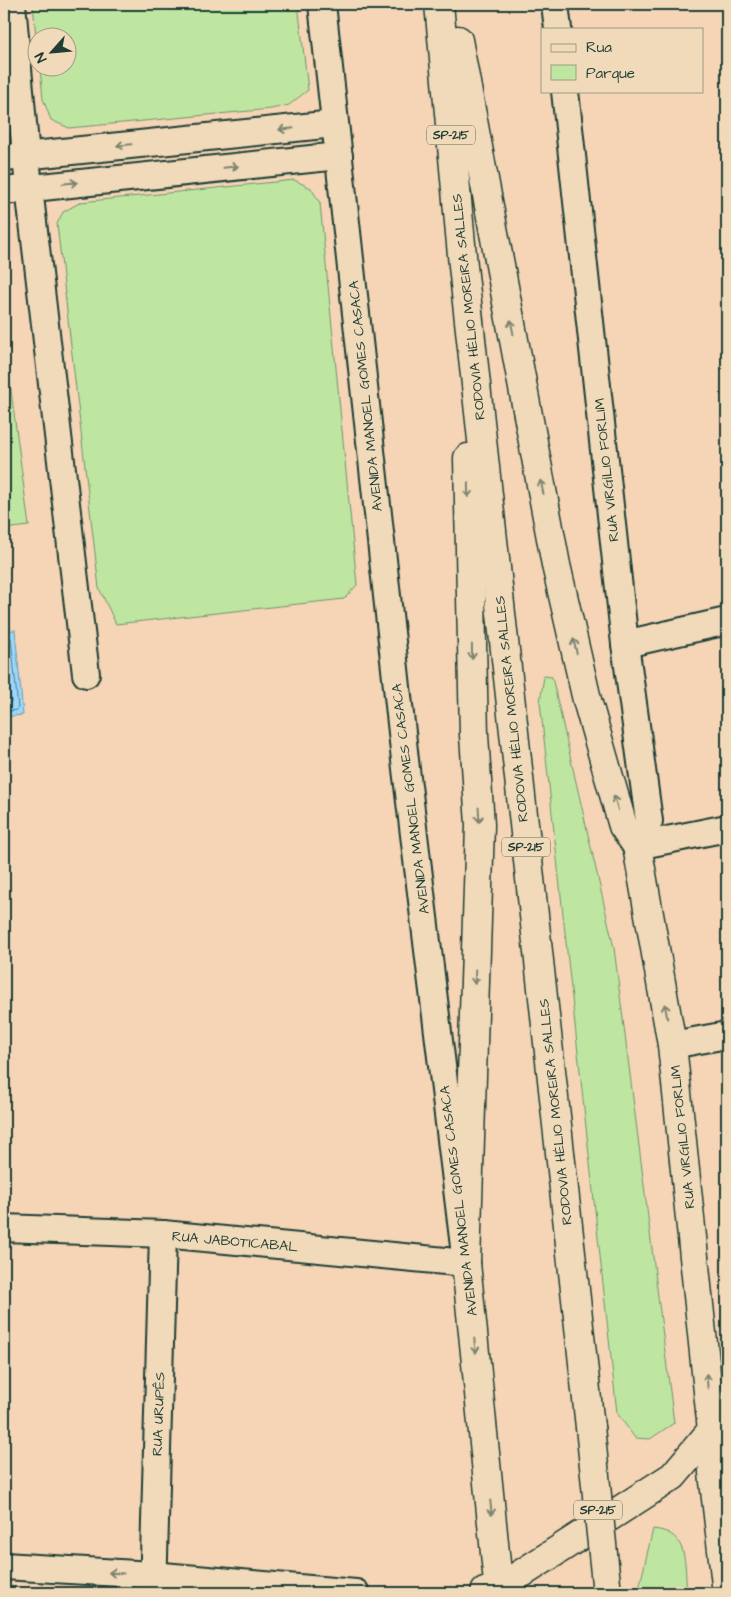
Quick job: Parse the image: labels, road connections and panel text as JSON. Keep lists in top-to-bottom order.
{
  "streets": {
    "main road": [
      "SP-215",
      "RODOVIA HÉLIO MOREIRA SALLES",
      "AVENIDA MANOEL GOMES CASACA",
      "RUA VIRGILIO FORLIM"
    ],
    "street": ["RUA VIRGÍLIO FORLIM", "RUA JABOTICABAL", "RUA URUPÊS"]
  },
  "crossings": [
    ["AVENIDA MANOEL GOMES CASACA", "RUA JABOTICABAL"],
    ["RUA VIRGÍLIO FORLIM", "RUA VIRGILIO FORLIM"],
    ["RUA JABOTICABAL", "RUA URUPÊS"]
  ],
  "legend": ["Rua", "Parque"],
  "north": "bottom left"
}
